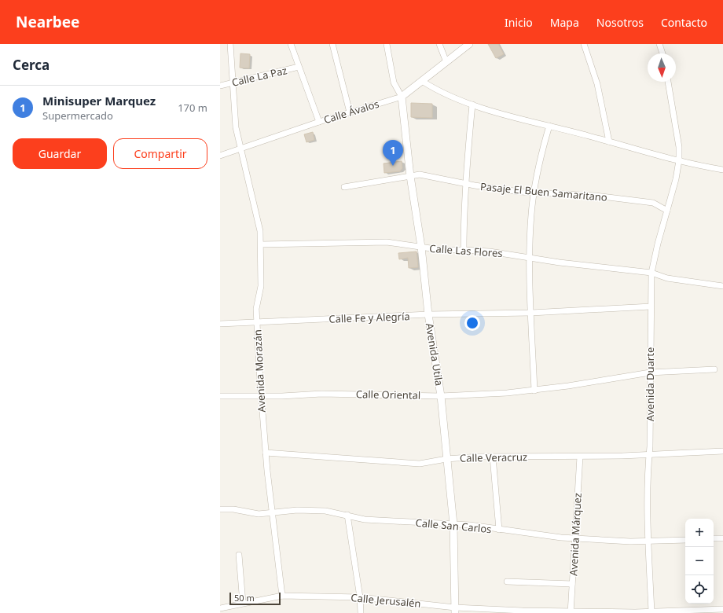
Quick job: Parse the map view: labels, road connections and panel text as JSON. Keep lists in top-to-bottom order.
{
  "streets": {
    "street": [
      "Calle La Paz",
      "Calle Ávalos",
      "Pasaje El Buen Samaritano",
      "Calle Las Flores",
      "Calle Fe y Alegría",
      "Avenida Utila",
      "Avenida Morazán",
      "Avenida Duarte",
      "Calle Oriental",
      "Calle Veracruz",
      "Calle San Carlos",
      "Avenida Márquez",
      "Calle Jerusalén"
    ]
  },
  "crossings": [
    ["Calle La Paz", "Avenida Morazán"],
    ["Calle Ávalos", "Avenida Utila"],
    ["Calle Ávalos", "Avenida Morazán"],
    ["Pasaje El Buen Samaritano", "Avenida Utila"],
    ["Pasaje El Buen Samaritano", "Avenida Duarte"],
    ["Calle Las Flores", "Avenida Utila"],
    ["Calle Las Flores", "Avenida Morazán"],
    ["Calle Las Flores", "Avenida Duarte"],
    ["Calle Fe y Alegría", "Avenida Utila"],
    ["Calle Fe y Alegría", "Avenida Morazán"],
    ["Calle Fe y Alegría", "Avenida Duarte"],
    ["Avenida Utila", "Calle Oriental"],
    ["Avenida Utila", "Calle Veracruz"],
    ["Avenida Utila", "Calle San Carlos"],
    ["Avenida Utila", "Calle Jerusalén"],
    ["Avenida Morazán", "Calle Oriental"],
    ["Avenida Morazán", "Calle Veracruz"],
    ["Avenida Morazán", "Calle San Carlos"],
    ["Avenida Morazán", "Calle Jerusalén"],
    ["Avenida Duarte", "Calle Oriental"],
    ["Avenida Duarte", "Calle Veracruz"],
    ["Avenida Duarte", "Calle San Carlos"],
    ["Avenida Duarte", "Calle Jerusalén"],
    ["Calle Veracruz", "Avenida Márquez"],
    ["Calle San Carlos", "Avenida Márquez"],
    ["Avenida Márquez", "Calle Jerusalén"]
  ],
  "scale_bar": "50 m",
  "north": "bottom",
  "page": {
    "header": "Nearbee",
    "nav": [
      "Inicio",
      "Mapa",
      "Nosotros",
      "Contacto"
    ],
    "heading": "Cerca",
    "list": [
      {
        "mark": "1",
        "name": "Minisuper Marquez",
        "note": "Supermercado",
        "value": "170 m"
      }
    ],
    "buttons": ["Guardar", "Compartir"],
    "pins": "1",
    "map_buttons": ["+", "−"],
    "scale": "50 m"
  }
}
